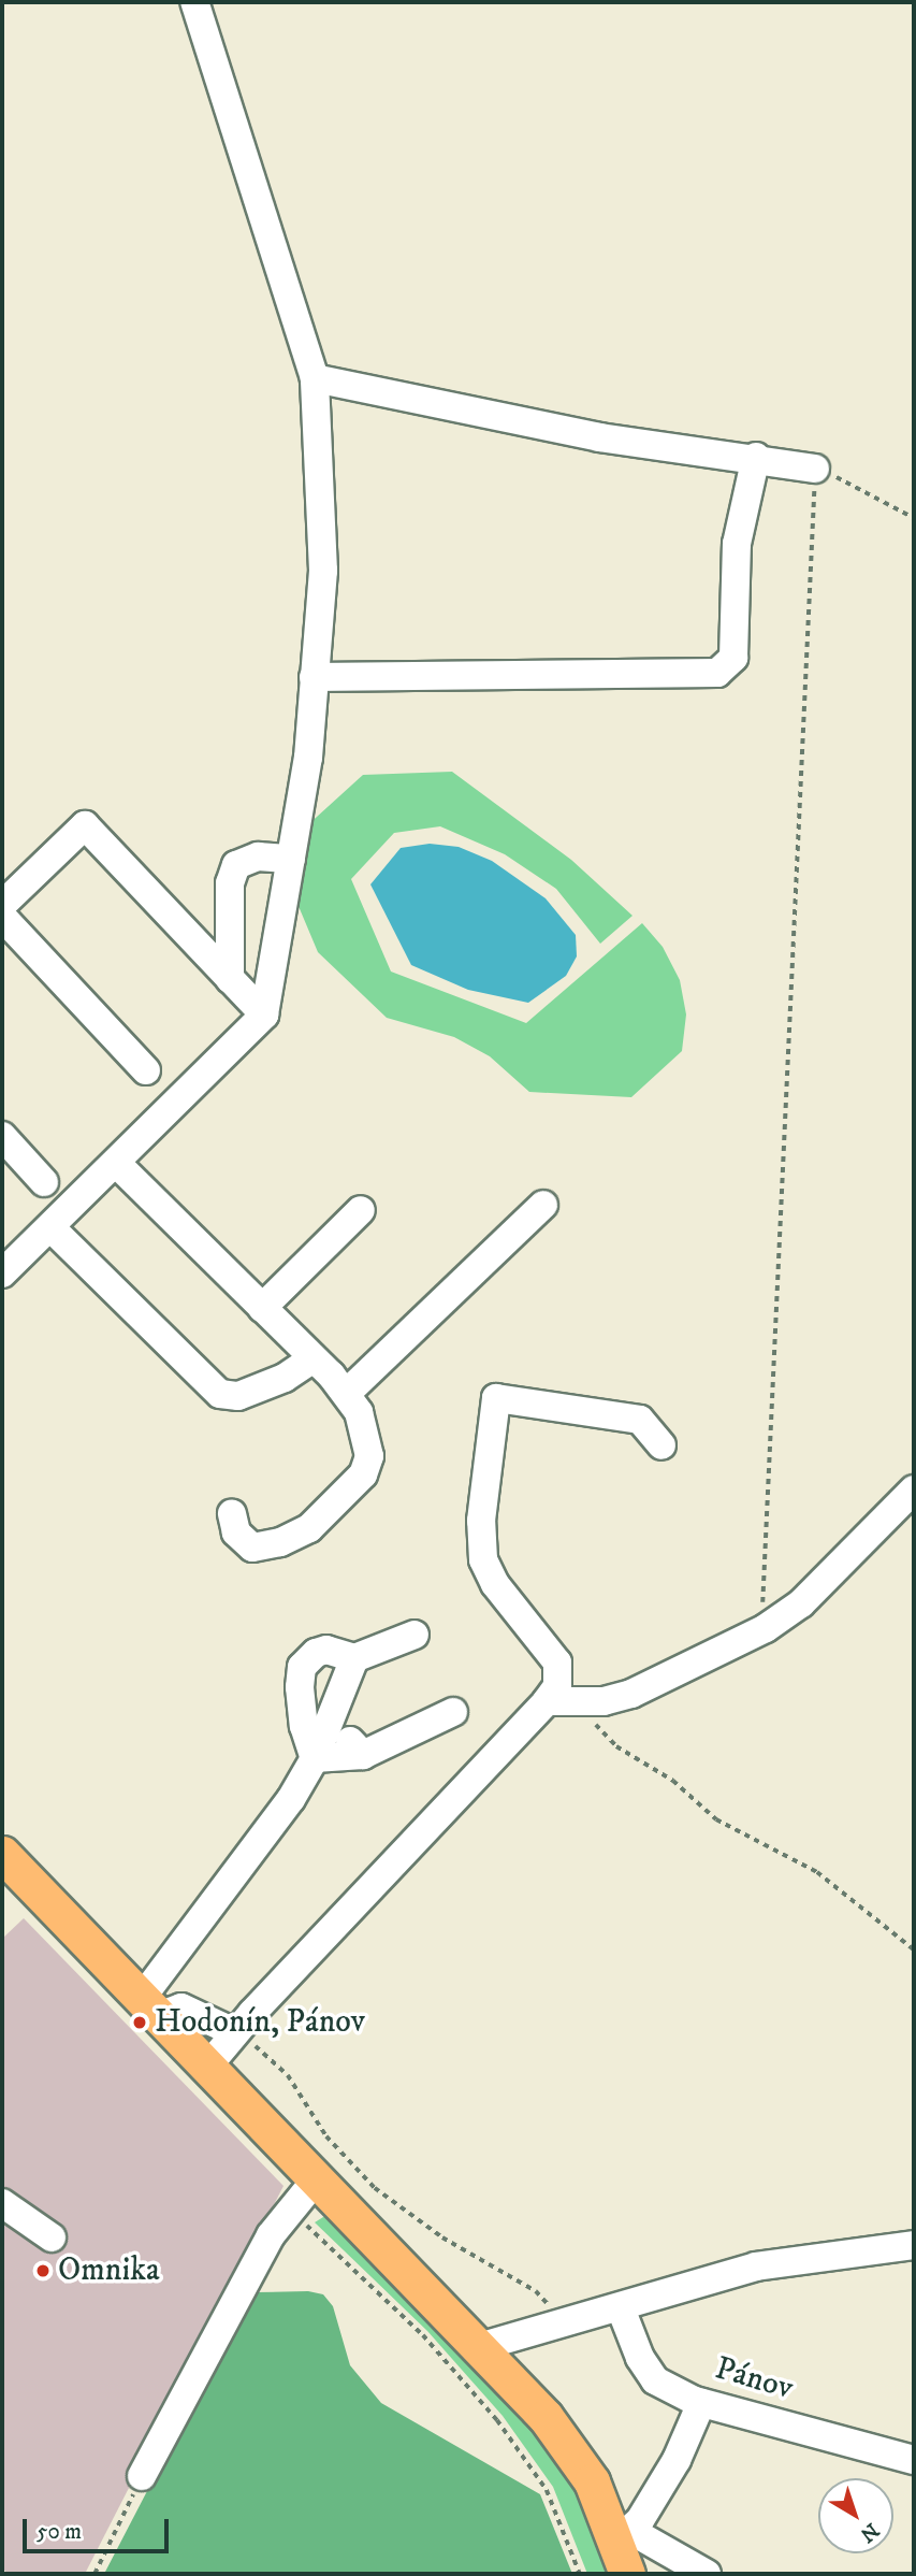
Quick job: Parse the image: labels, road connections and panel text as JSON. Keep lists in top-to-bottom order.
{
  "streets": {
    "street": ["Pánov"]
  },
  "places": ["Hodonín, Pánov", "Omnika"],
  "scale_bar": "50 m",
  "north": "bottom right"
}
